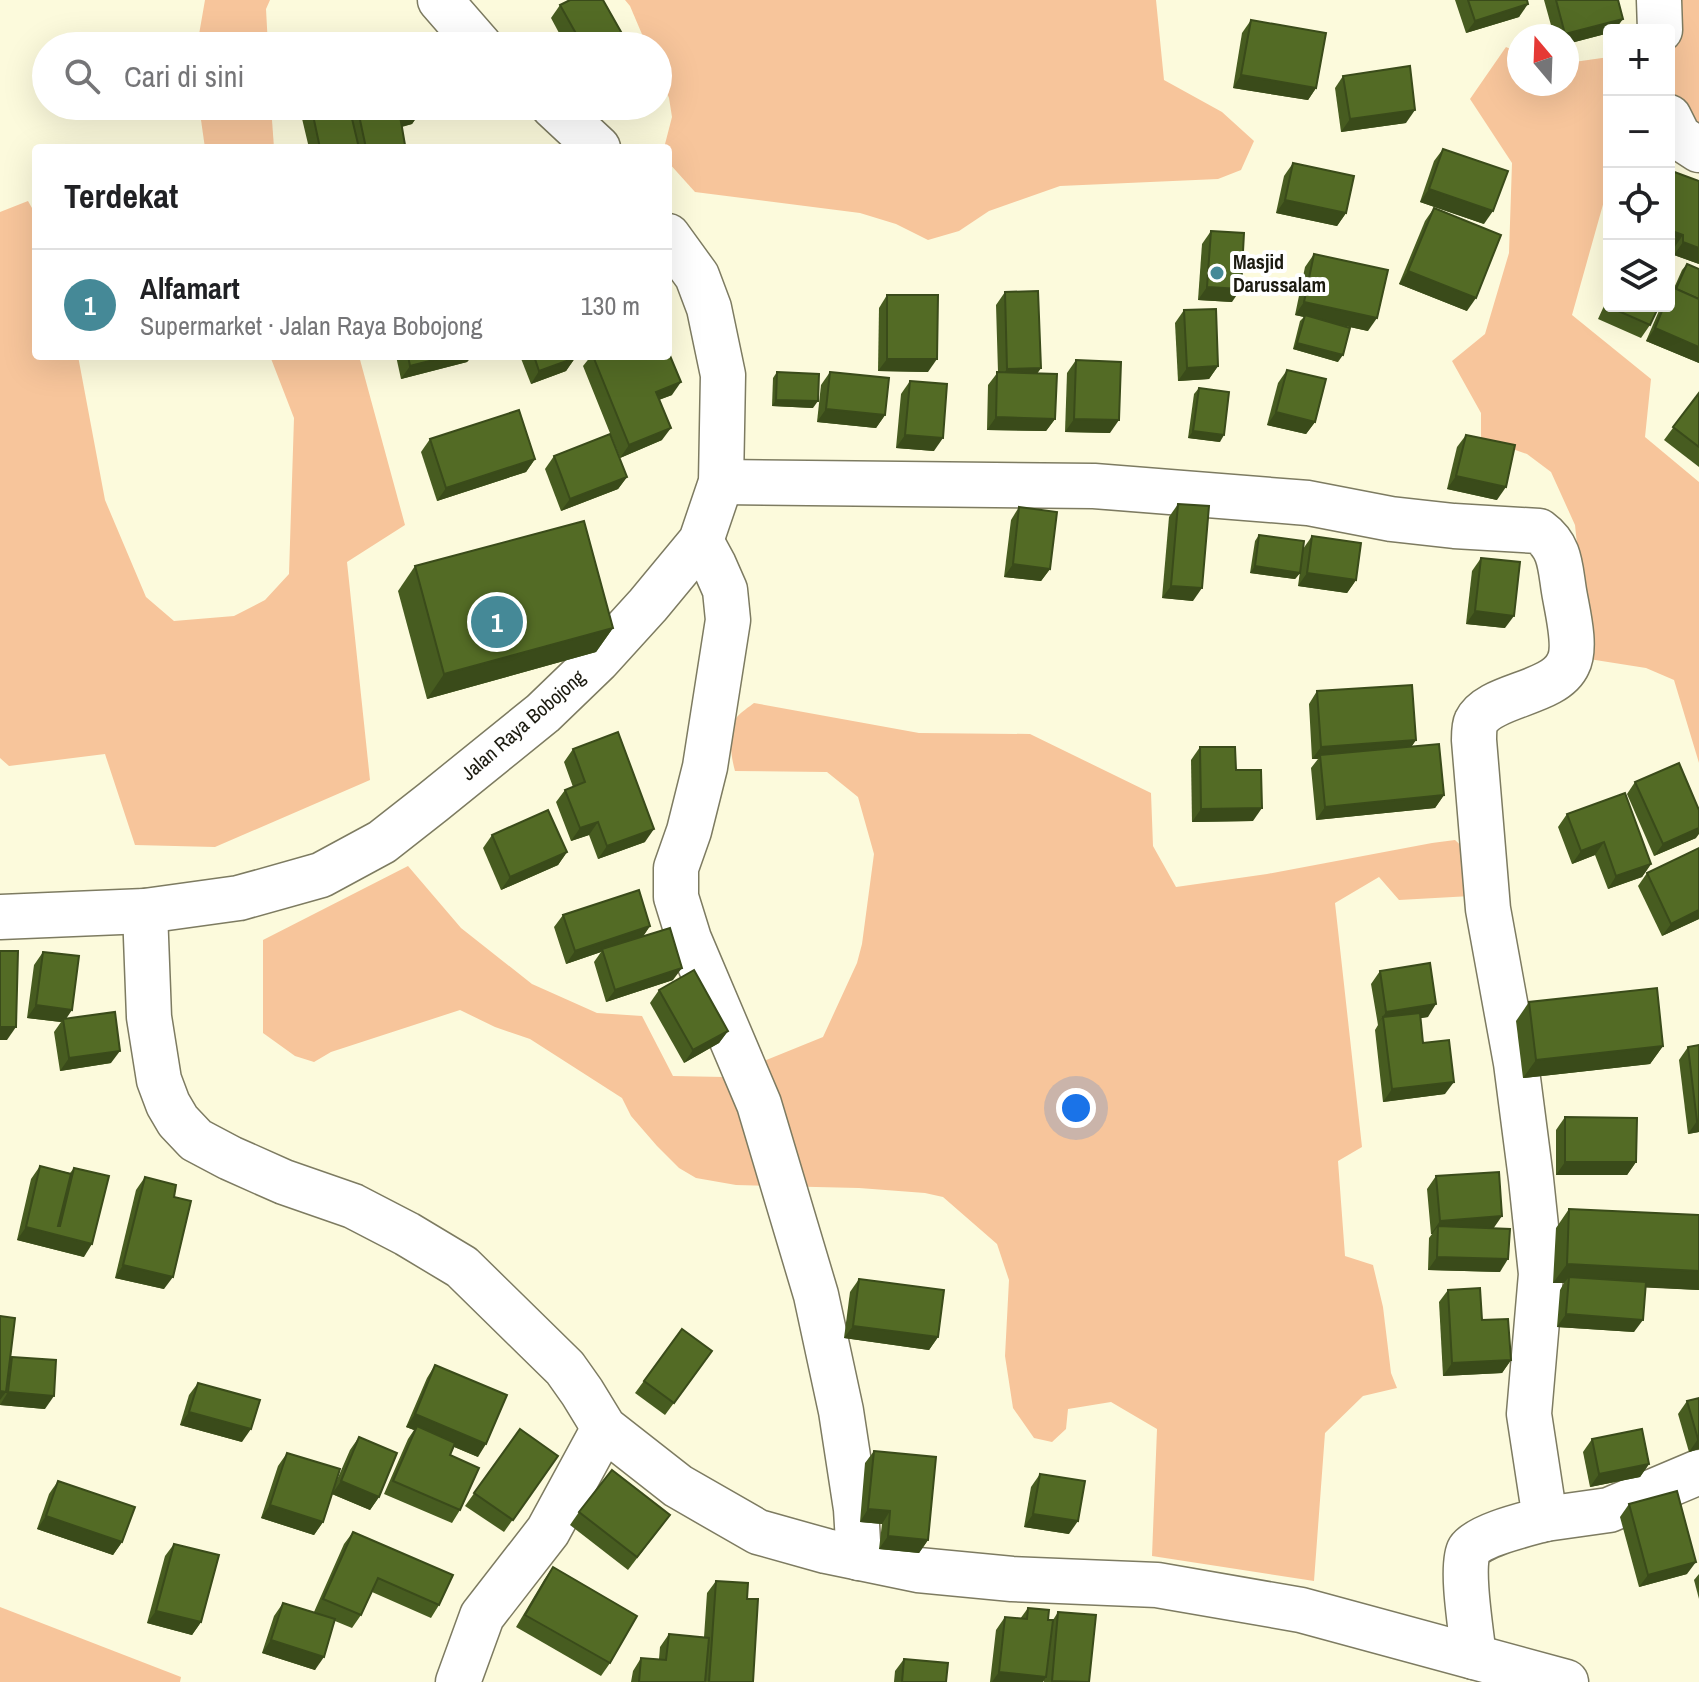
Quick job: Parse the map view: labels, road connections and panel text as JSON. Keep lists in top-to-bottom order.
{
  "streets": {
    "street": ["Jalan Raya Bobojong"]
  },
  "places": ["Masjid Darussalam"],
  "north": "top",
  "page": {
    "map_buttons": ["+", "−"],
    "search": "Cari di sini",
    "heading": "Terdekat",
    "list": [
      {
        "mark": "1",
        "name": "Alfamart",
        "note": "Supermarket · Jalan Raya Bobojong",
        "value": "130 m"
      }
    ],
    "pins": "1"
  }
}
